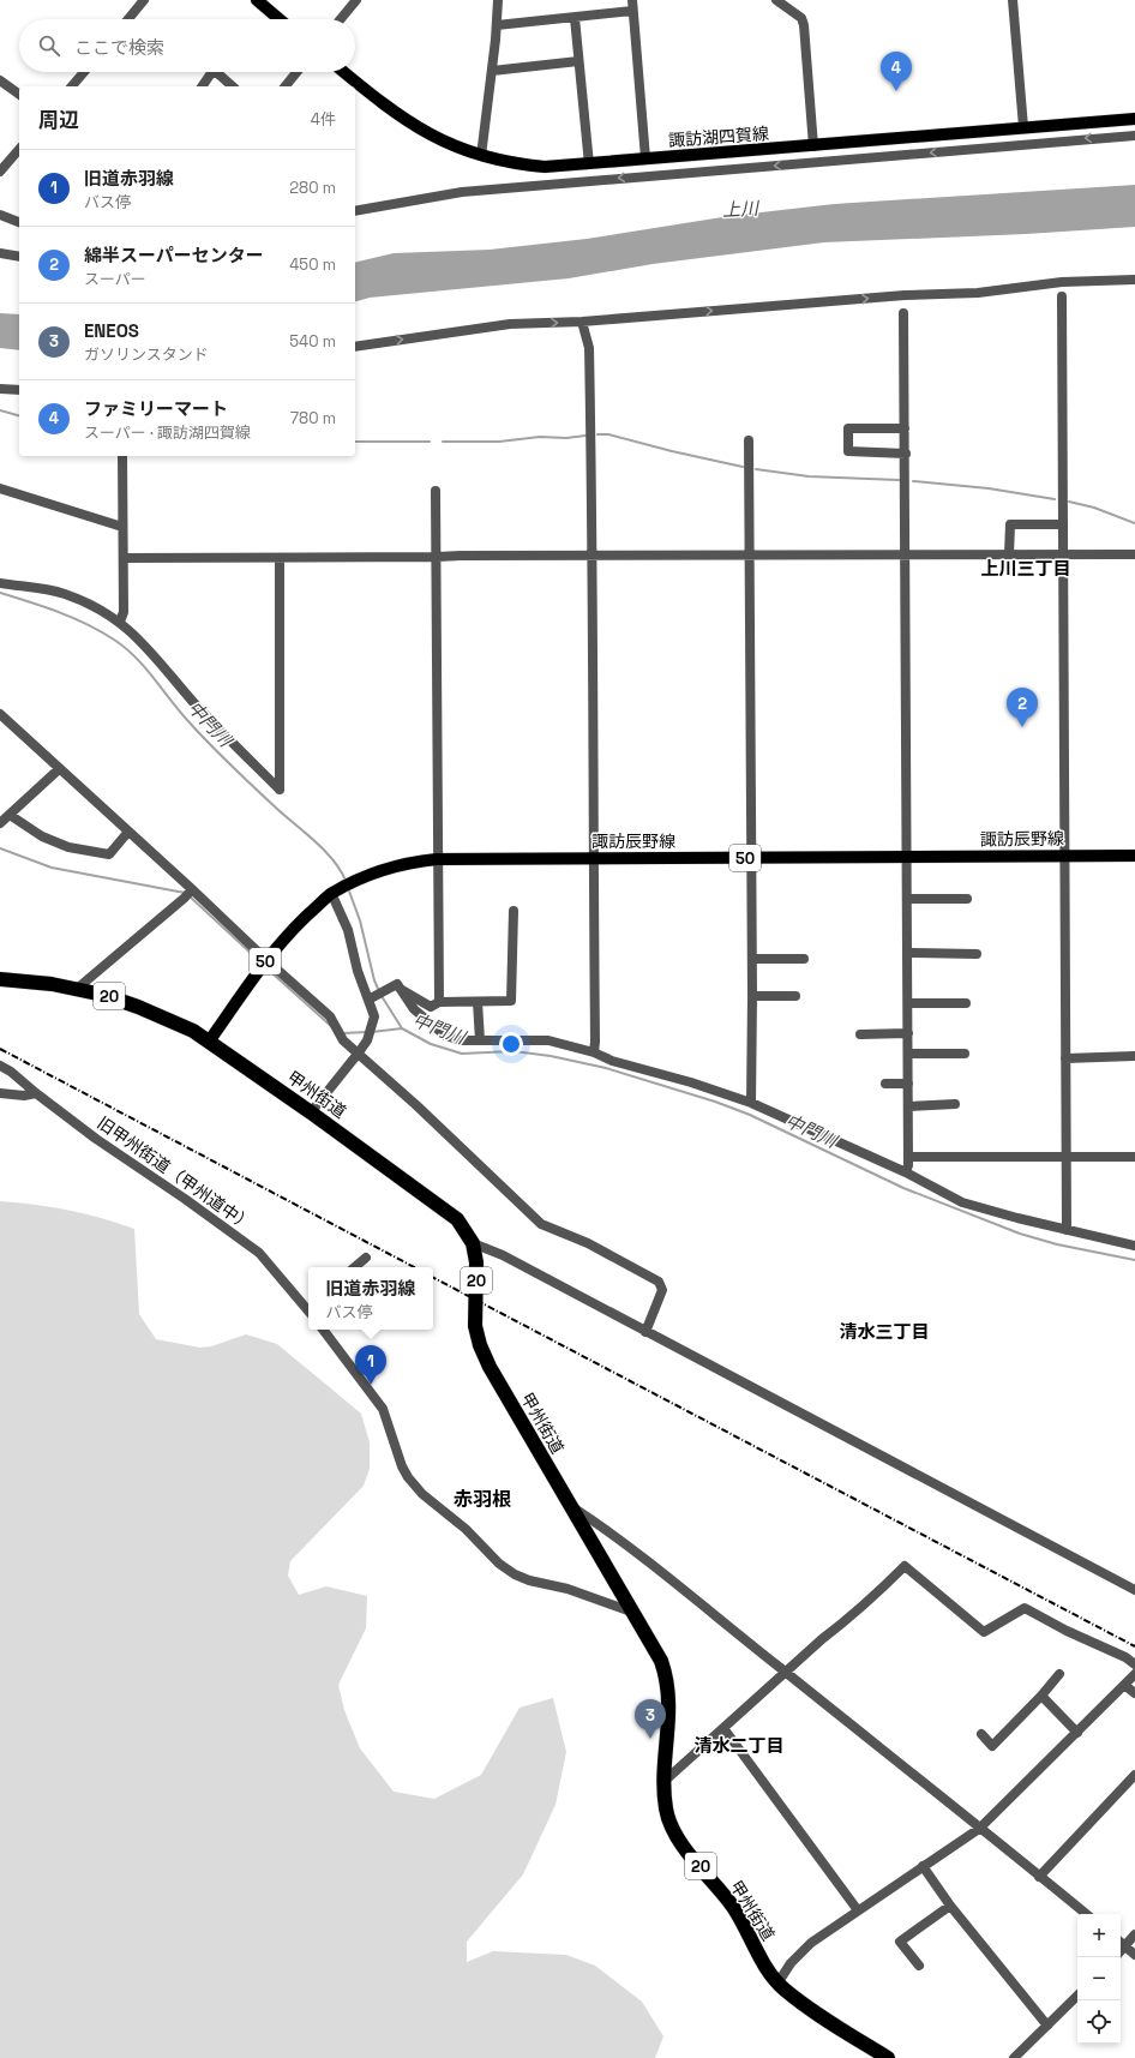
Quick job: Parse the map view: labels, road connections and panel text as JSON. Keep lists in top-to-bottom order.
{
  "streets": {
    "highway": ["20", "甲州街道"],
    "main road": ["諏訪湖四賀線", "諏訪辰野線", "50"],
    "street": ["旧甲州街道（甲州道中）"]
  },
  "crossings": [
    ["諏訪辰野線", "甲州街道"]
  ],
  "districts": [
    "上川三丁目",
    "清水三丁目",
    "赤羽根",
    "清水二丁目"
  ],
  "water": ["上川", "中門川"],
  "page": {
    "search": "ここで検索",
    "pins": [
      "4",
      "2",
      "1",
      "3"
    ],
    "heading": ["周辺", "4件"],
    "list": [
      {
        "mark": "1",
        "name": "旧道赤羽線",
        "note": "バス停",
        "value": "280 m"
      },
      {
        "mark": "2",
        "name": "綿半スーパーセンター",
        "note": "スーパー",
        "value": "450 m"
      },
      {
        "mark": "3",
        "name": "ENEOS",
        "note": "ガソリンスタンド",
        "value": "540 m"
      },
      {
        "mark": "4",
        "name": "ファミリーマート",
        "note": "スーパー · 諏訪湖四賀線",
        "value": "780 m"
      }
    ],
    "popup": ["旧道赤羽線", "バス停"],
    "map_buttons": ["+", "−"]
  }
}
